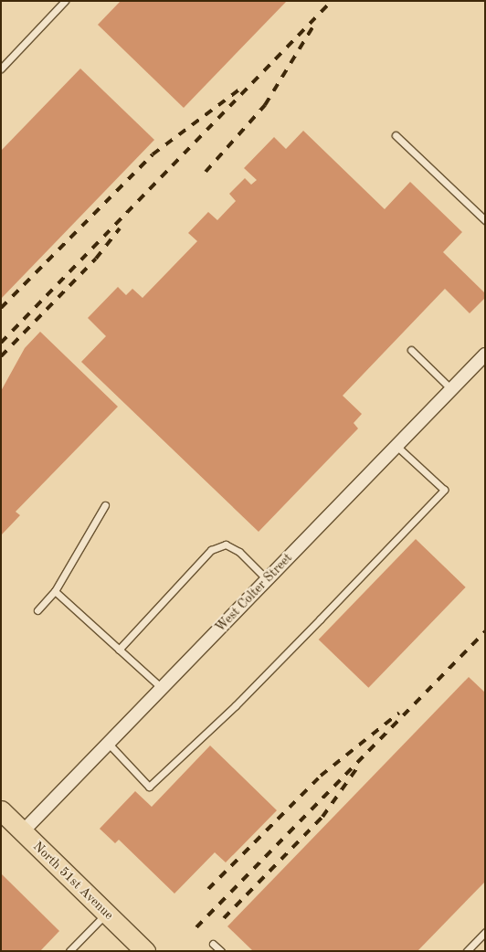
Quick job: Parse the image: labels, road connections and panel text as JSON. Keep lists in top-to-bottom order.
{
  "streets": {
    "main road": ["North 51st Avenue"],
    "street": ["West Colter Street"]
  },
  "crossings": [
    ["West Colter Street", "North 51st Avenue"]
  ]
}
